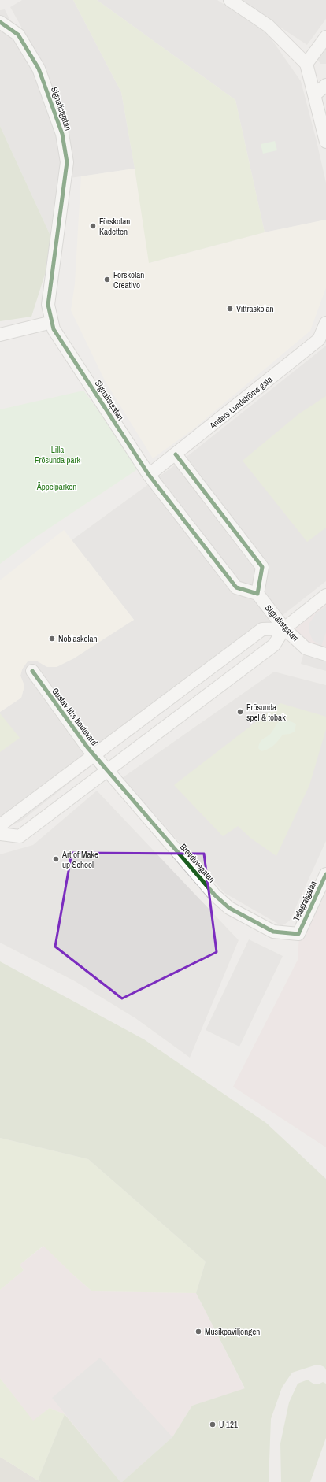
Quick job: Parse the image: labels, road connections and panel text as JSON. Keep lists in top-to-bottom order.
{
  "streets": {
    "street": [
      "Signalistgatan",
      "Anders Lundströms gata",
      "Gustav III:s boulevard",
      "Brevduvegatan",
      "Telegrafgatan"
    ]
  },
  "crossings": [
    ["Signalistgatan", "Anders Lundströms gata"],
    ["Signalistgatan", "Gustav III:s boulevard"],
    ["Gustav III:s boulevard", "Brevduvegatan"],
    ["Brevduvegatan", "Telegrafgatan"]
  ],
  "parks": ["Lilla Frösunda park", "Äppelparken"],
  "places": [
    "Förskolan Kadetten",
    "Förskolan Creativo",
    "Vittraskolan",
    "Noblaskolan",
    "Frösunda spel & tobak",
    "Art of Make up School",
    "Musikpaviljongen",
    "U 121"
  ]
}
